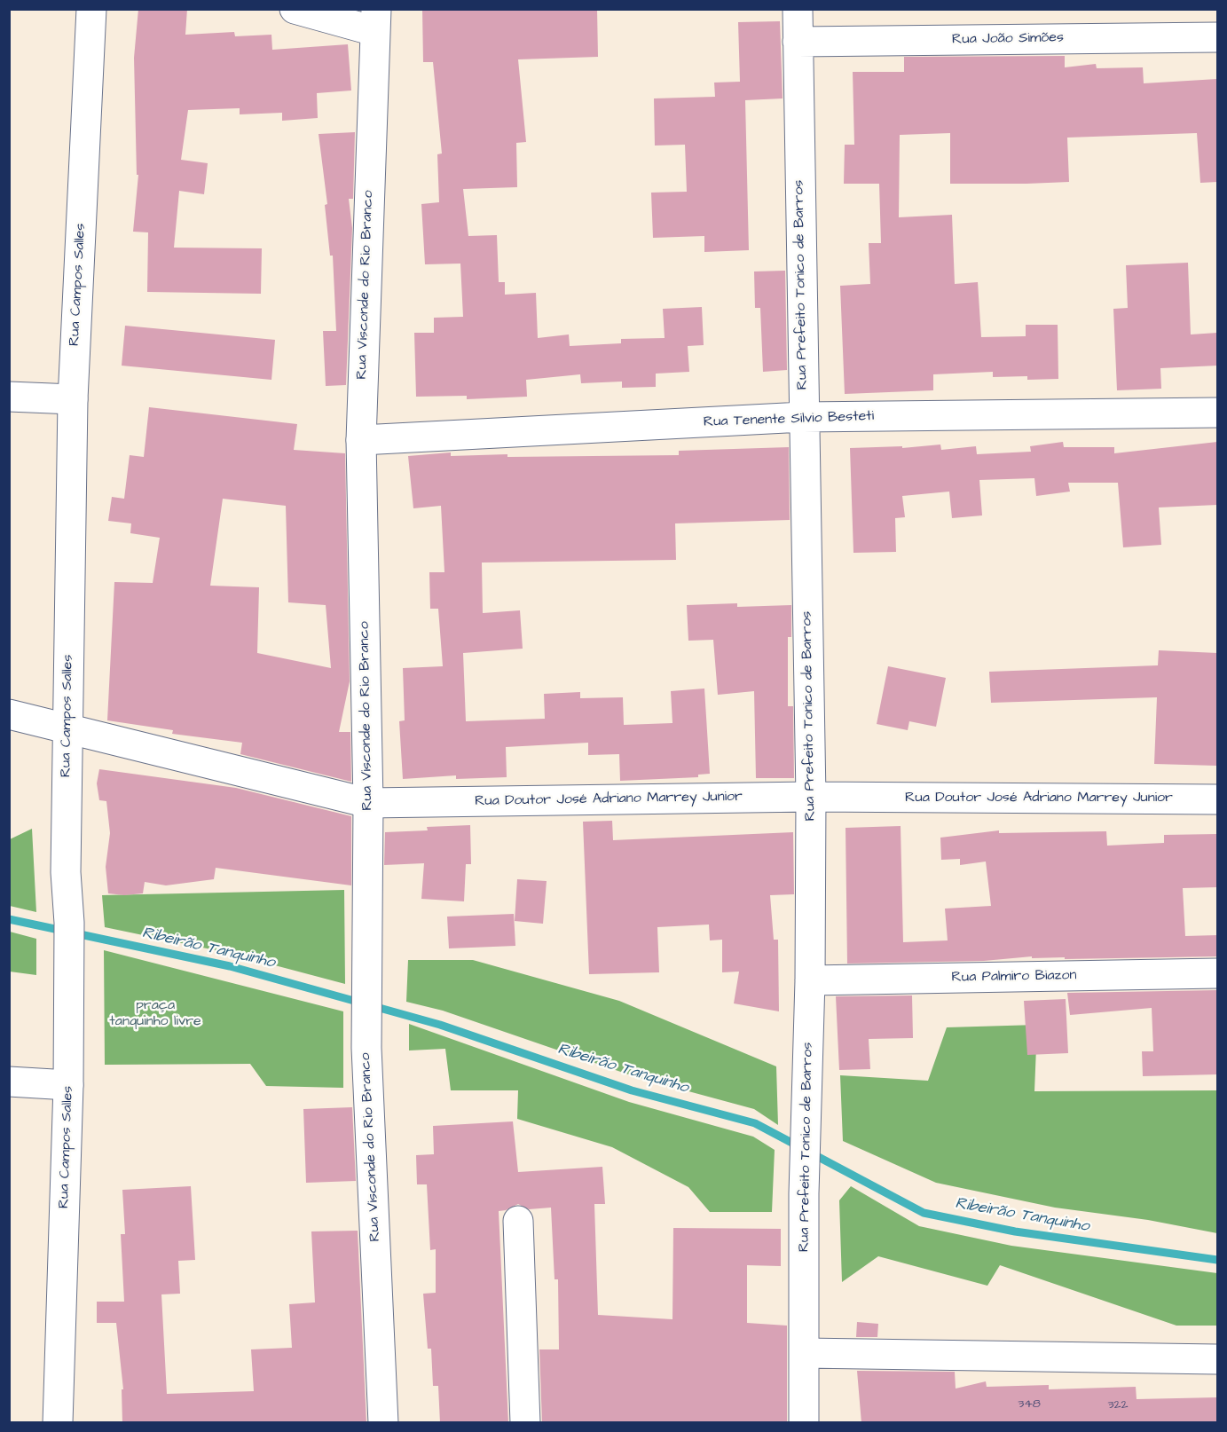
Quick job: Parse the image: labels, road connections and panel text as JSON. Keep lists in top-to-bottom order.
{
  "streets": {
    "street": [
      "Rua João Simões",
      "Rua Campos Salles",
      "Rua Visconde do Rio Branco",
      "Rua Prefeito Tonico de Barros",
      "Rua Tenente Silvio Besteti",
      "Rua Doutor José Adriano Marrey Junior",
      "Rua Palmiro Biazon"
    ]
  },
  "crossings": [
    ["Rua João Simões", "Rua Prefeito Tonico de Barros"],
    ["Rua Campos Salles", "Rua Doutor José Adriano Marrey Junior"],
    ["Rua Visconde do Rio Branco", "Rua Tenente Silvio Besteti"],
    ["Rua Visconde do Rio Branco", "Rua Doutor José Adriano Marrey Junior"],
    ["Rua Prefeito Tonico de Barros", "Rua Tenente Silvio Besteti"],
    ["Rua Prefeito Tonico de Barros", "Rua Doutor José Adriano Marrey Junior"],
    ["Rua Prefeito Tonico de Barros", "Rua Palmiro Biazon"]
  ],
  "water": ["Ribeirão Tanquinho"],
  "parks": ["praça tanquinho livre"],
  "house_numbers": ["348", "322"]
}
